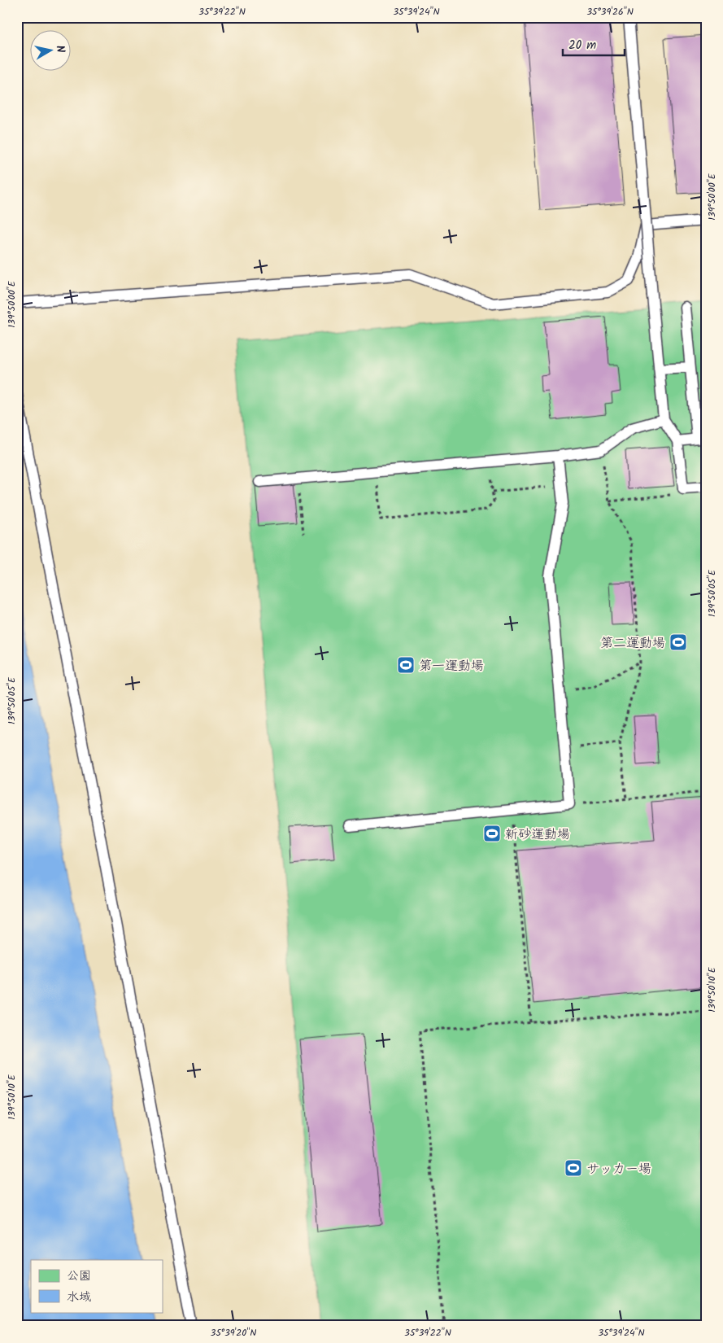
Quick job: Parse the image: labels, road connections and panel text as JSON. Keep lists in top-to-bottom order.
{
  "places": {
    "sports": [
      "第二運動場",
      "第一運動場",
      "新砂運動場",
      "サッカー場"
    ]
  },
  "legend": ["公園", "水域"],
  "scale_bar": "20 m",
  "north": "right",
  "coordinates": [
    "35°39'22\"N",
    "35°39'24\"N",
    "35°39'26\"N",
    "139°50'00\"E",
    "139°50'05\"E",
    "139°50'10\"E",
    "35°39'20\"N"
  ]
}
